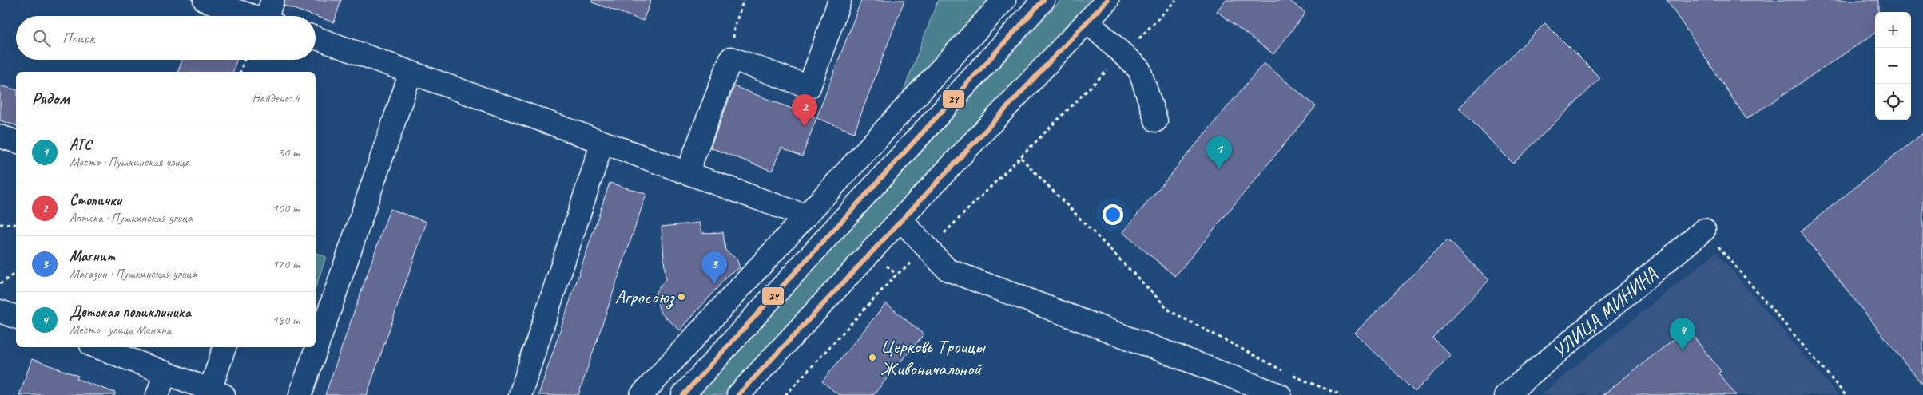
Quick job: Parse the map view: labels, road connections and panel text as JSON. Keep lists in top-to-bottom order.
{
  "streets": {
    "main road": ["УЛИЦА МИНИНА"]
  },
  "places": ["Агросоюз", "Церковь Троицы Живоначальной"],
  "lines": ["transit line 29"],
  "page": {
    "map_buttons": ["+", "−"],
    "search": "Поиск",
    "heading": ["Рядом", "Найдено: 4"],
    "pins": [
      "2",
      "1",
      "3",
      "4"
    ],
    "list": [
      {
        "mark": "1",
        "name": "АТС",
        "note": "Место · Пушкинская улица",
        "value": "30 m"
      },
      {
        "mark": "2",
        "name": "Столички",
        "note": "Аптека · Пушкинская улица",
        "value": "100 m"
      },
      {
        "mark": "3",
        "name": "Магнит",
        "note": "Магазин · Пушкинская улица",
        "value": "120 m"
      },
      {
        "mark": "4",
        "name": "Детская поликлиника",
        "note": "Место · улица Минина",
        "value": "180 m"
      }
    ]
  }
}
